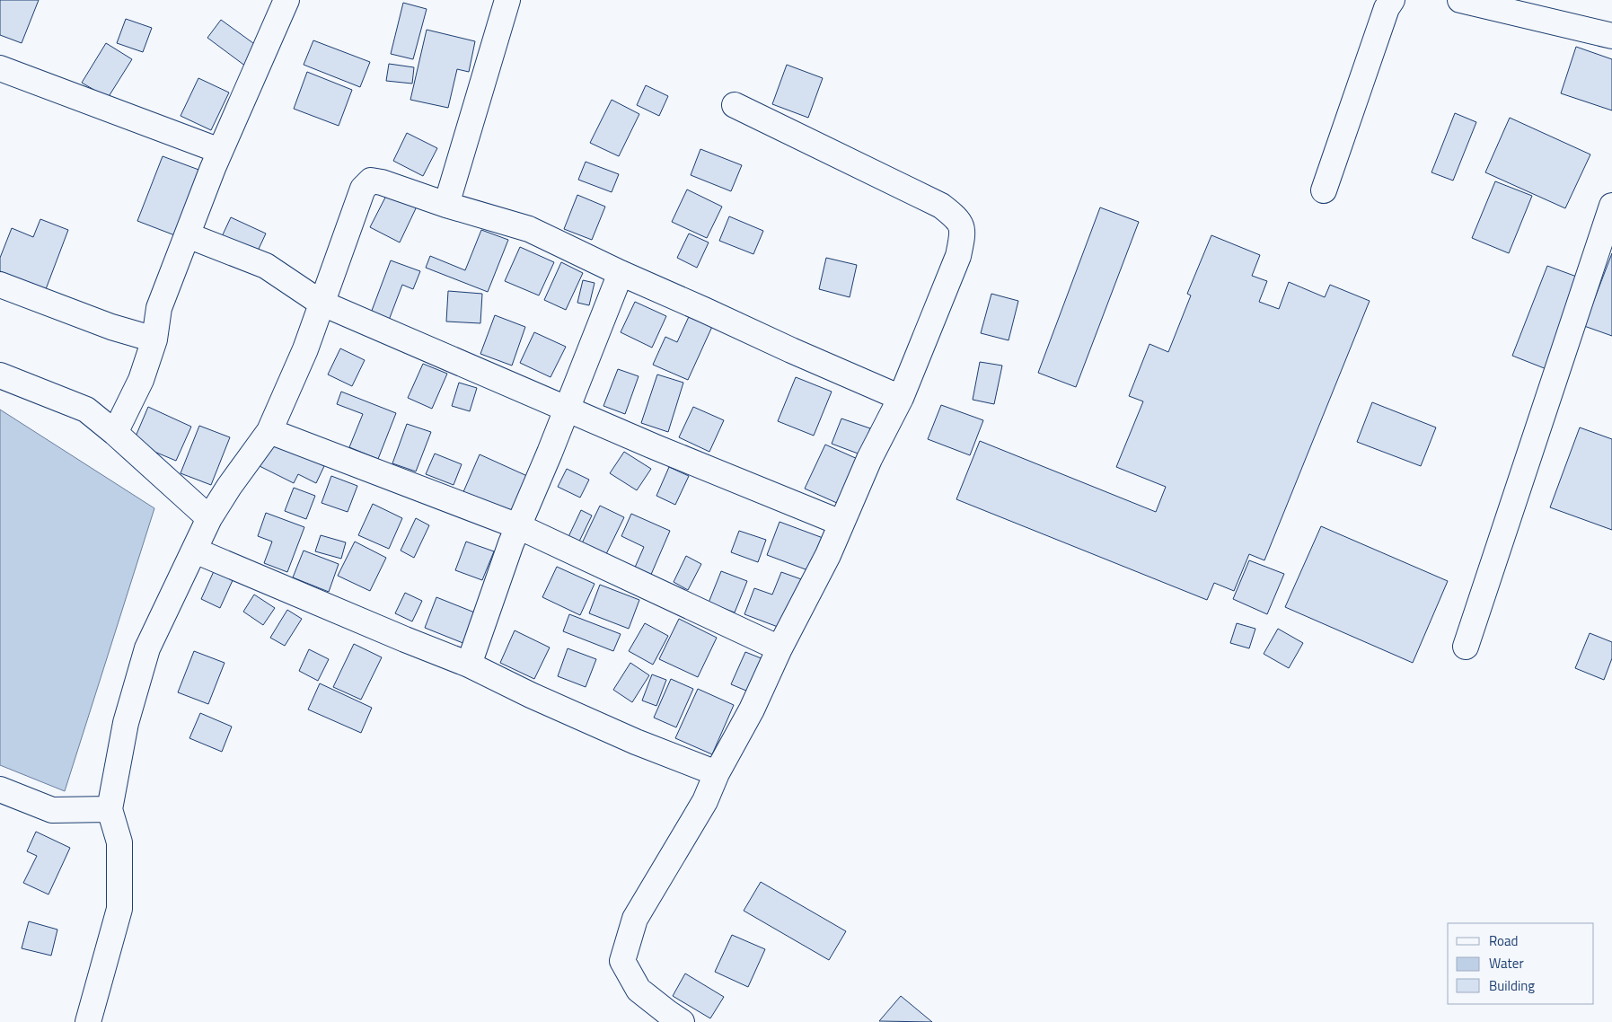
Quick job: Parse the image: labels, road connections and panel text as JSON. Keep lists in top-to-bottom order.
{
  "legend": ["Road", "Water", "Building"]
}
